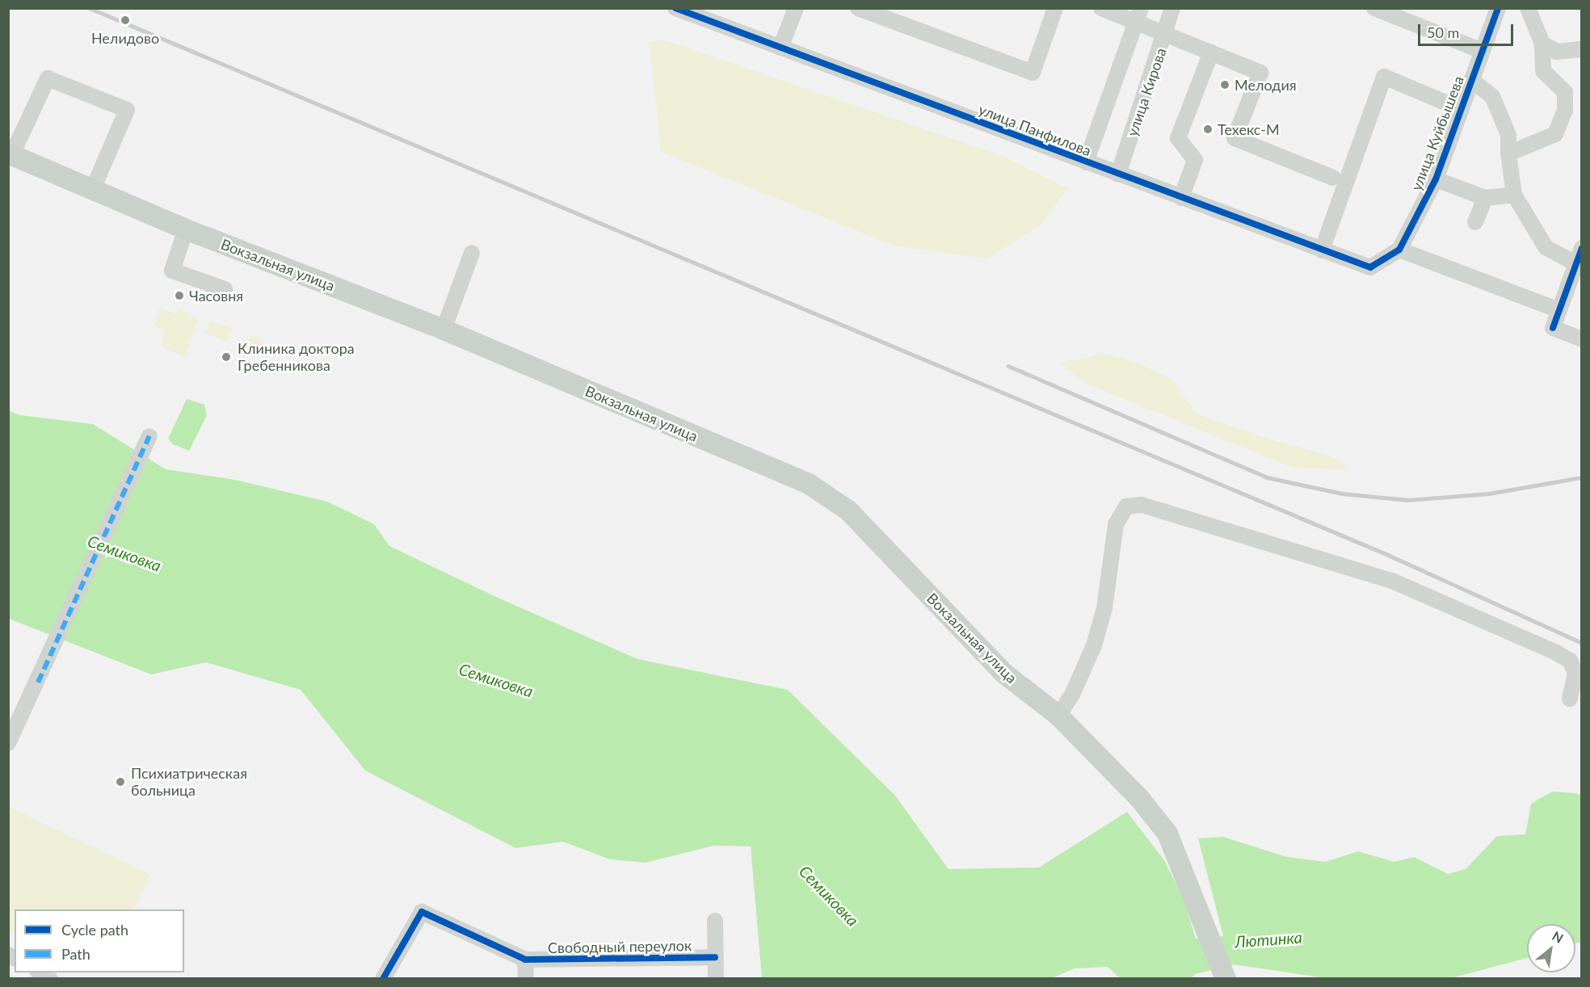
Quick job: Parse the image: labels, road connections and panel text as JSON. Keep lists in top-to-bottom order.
{
  "streets": {
    "main road": ["Вокзальная улица"],
    "street": [
      "улица Кирова",
      "улица Панфилова",
      "улица Куйбышева",
      "Свободный переулок"
    ]
  },
  "crossings": [
    ["улица Кирова", "улица Панфилова"],
    ["улица Панфилова", "улица Куйбышева"]
  ],
  "water": ["Семиковка", "Лютинка"],
  "places": [
    "Нелидово",
    "Мелодия",
    "Техекс-М",
    "Часовня",
    "Клиника доктора Гребенникова",
    "Психиатрическая больница"
  ],
  "legend": ["Cycle path", "Path"],
  "scale_bar": "50 m",
  "north": "top right"
}
